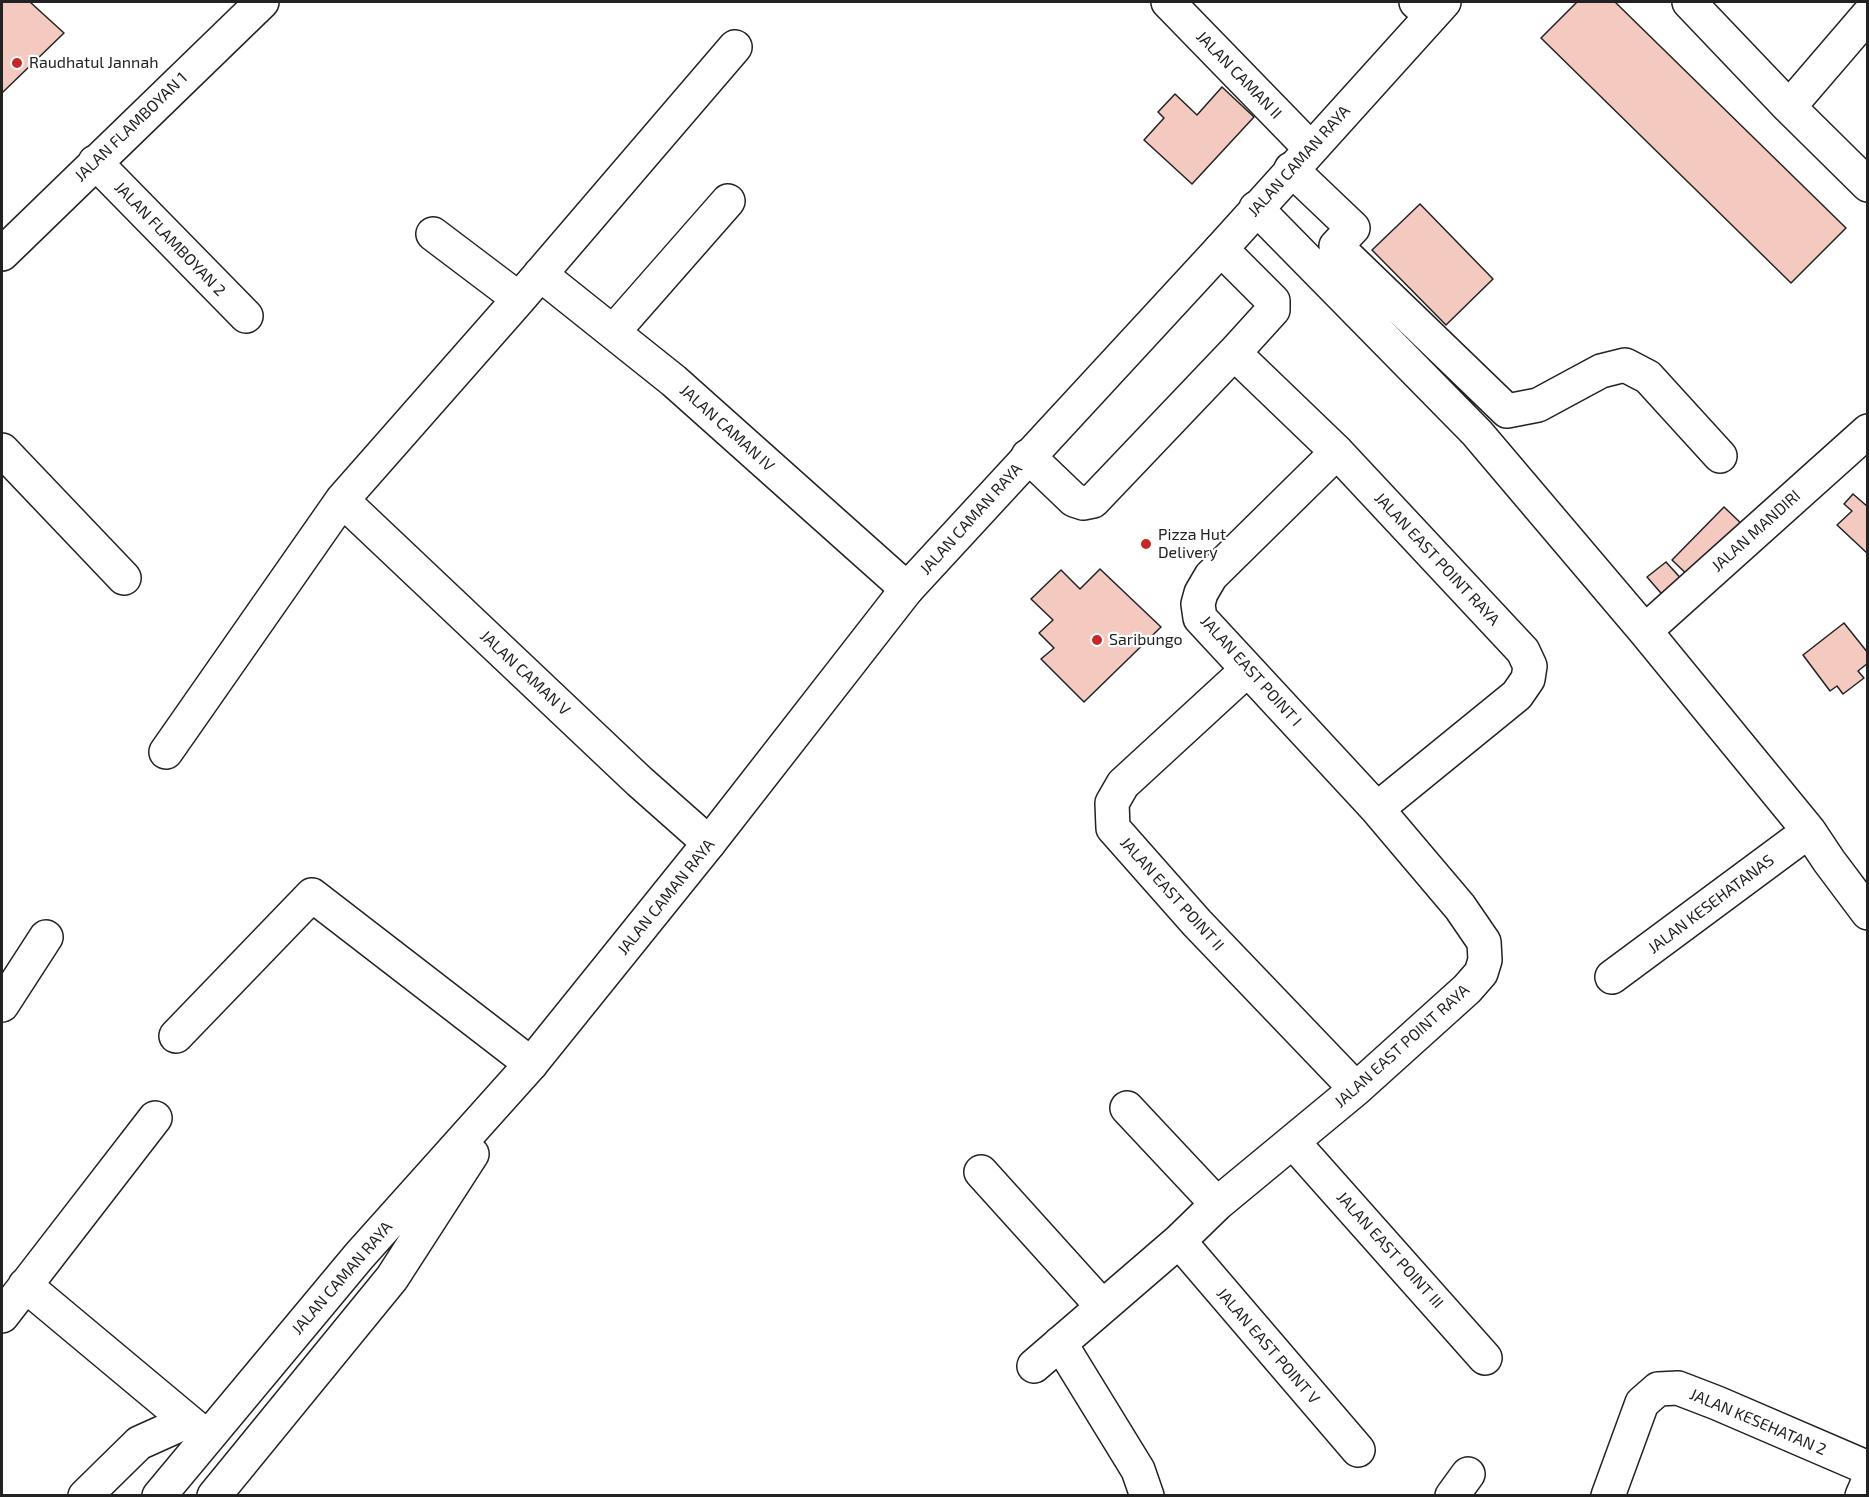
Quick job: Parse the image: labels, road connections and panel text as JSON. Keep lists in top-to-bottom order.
{
  "streets": {
    "street": [
      "JALAN CAMAN II",
      "JALAN FLAMBOYAN 1",
      "JALAN CAMAN RAYA",
      "JALAN FLAMBOYAN 2",
      "JALAN CAMAN IV",
      "JALAN MANDIRI",
      "JALAN EAST POINT RAYA",
      "JALAN EAST POINT I",
      "JALAN CAMAN V",
      "JALAN EAST POINT II",
      "JALAN KESEHATANAS",
      "JALAN EAST POINT III",
      "JALAN EAST POINT V",
      "JALAN KESEHATAN 2"
    ]
  },
  "crossings": [
    ["JALAN CAMAN II", "JALAN CAMAN RAYA"],
    ["JALAN FLAMBOYAN 1", "JALAN FLAMBOYAN 2"],
    ["JALAN CAMAN RAYA", "JALAN CAMAN IV"],
    ["JALAN CAMAN RAYA", "JALAN CAMAN V"],
    ["JALAN EAST POINT RAYA", "JALAN EAST POINT I"],
    ["JALAN EAST POINT RAYA", "JALAN EAST POINT II"],
    ["JALAN EAST POINT RAYA", "JALAN EAST POINT III"],
    ["JALAN EAST POINT RAYA", "JALAN EAST POINT V"],
    ["JALAN EAST POINT I", "JALAN EAST POINT II"]
  ],
  "places": ["Raudhatul Jannah", "Pizza Hut Delivery", "Saribungo"]
}
